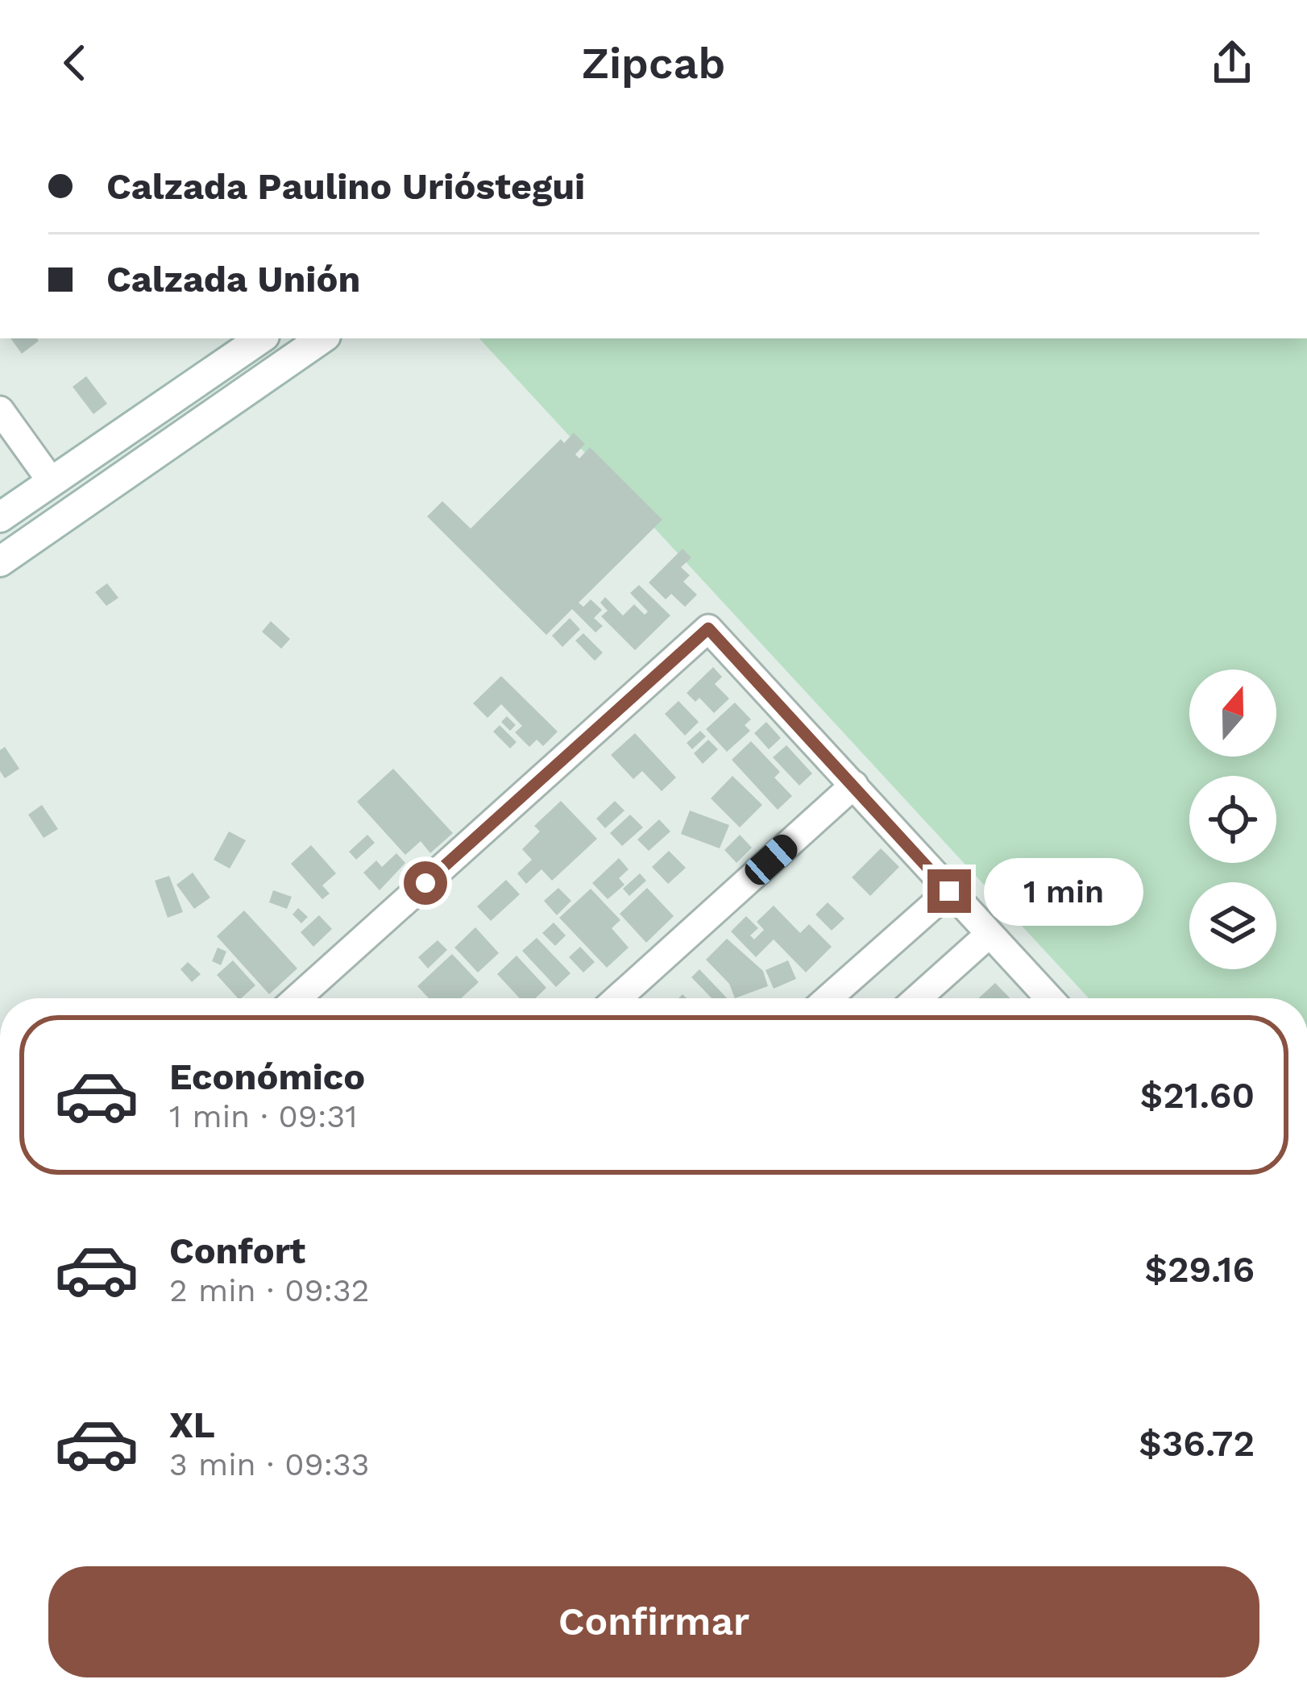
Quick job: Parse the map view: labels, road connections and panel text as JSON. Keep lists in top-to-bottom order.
{
  "north": "top",
  "page": {
    "header": "Zipcab",
    "banner": ["Calzada Paulino Urióstegui", "Calzada Unión"],
    "bubble": "1 min",
    "list": [
      {
        "name": "Económico",
        "note": "1 min · 09:31",
        "value": "$21.60"
      },
      {
        "name": "Confort",
        "note": "2 min · 09:32",
        "value": "$29.16"
      },
      {
        "name": "XL",
        "note": "3 min · 09:33",
        "value": "$36.72"
      }
    ],
    "buttons": "Confirmar"
  }
}
